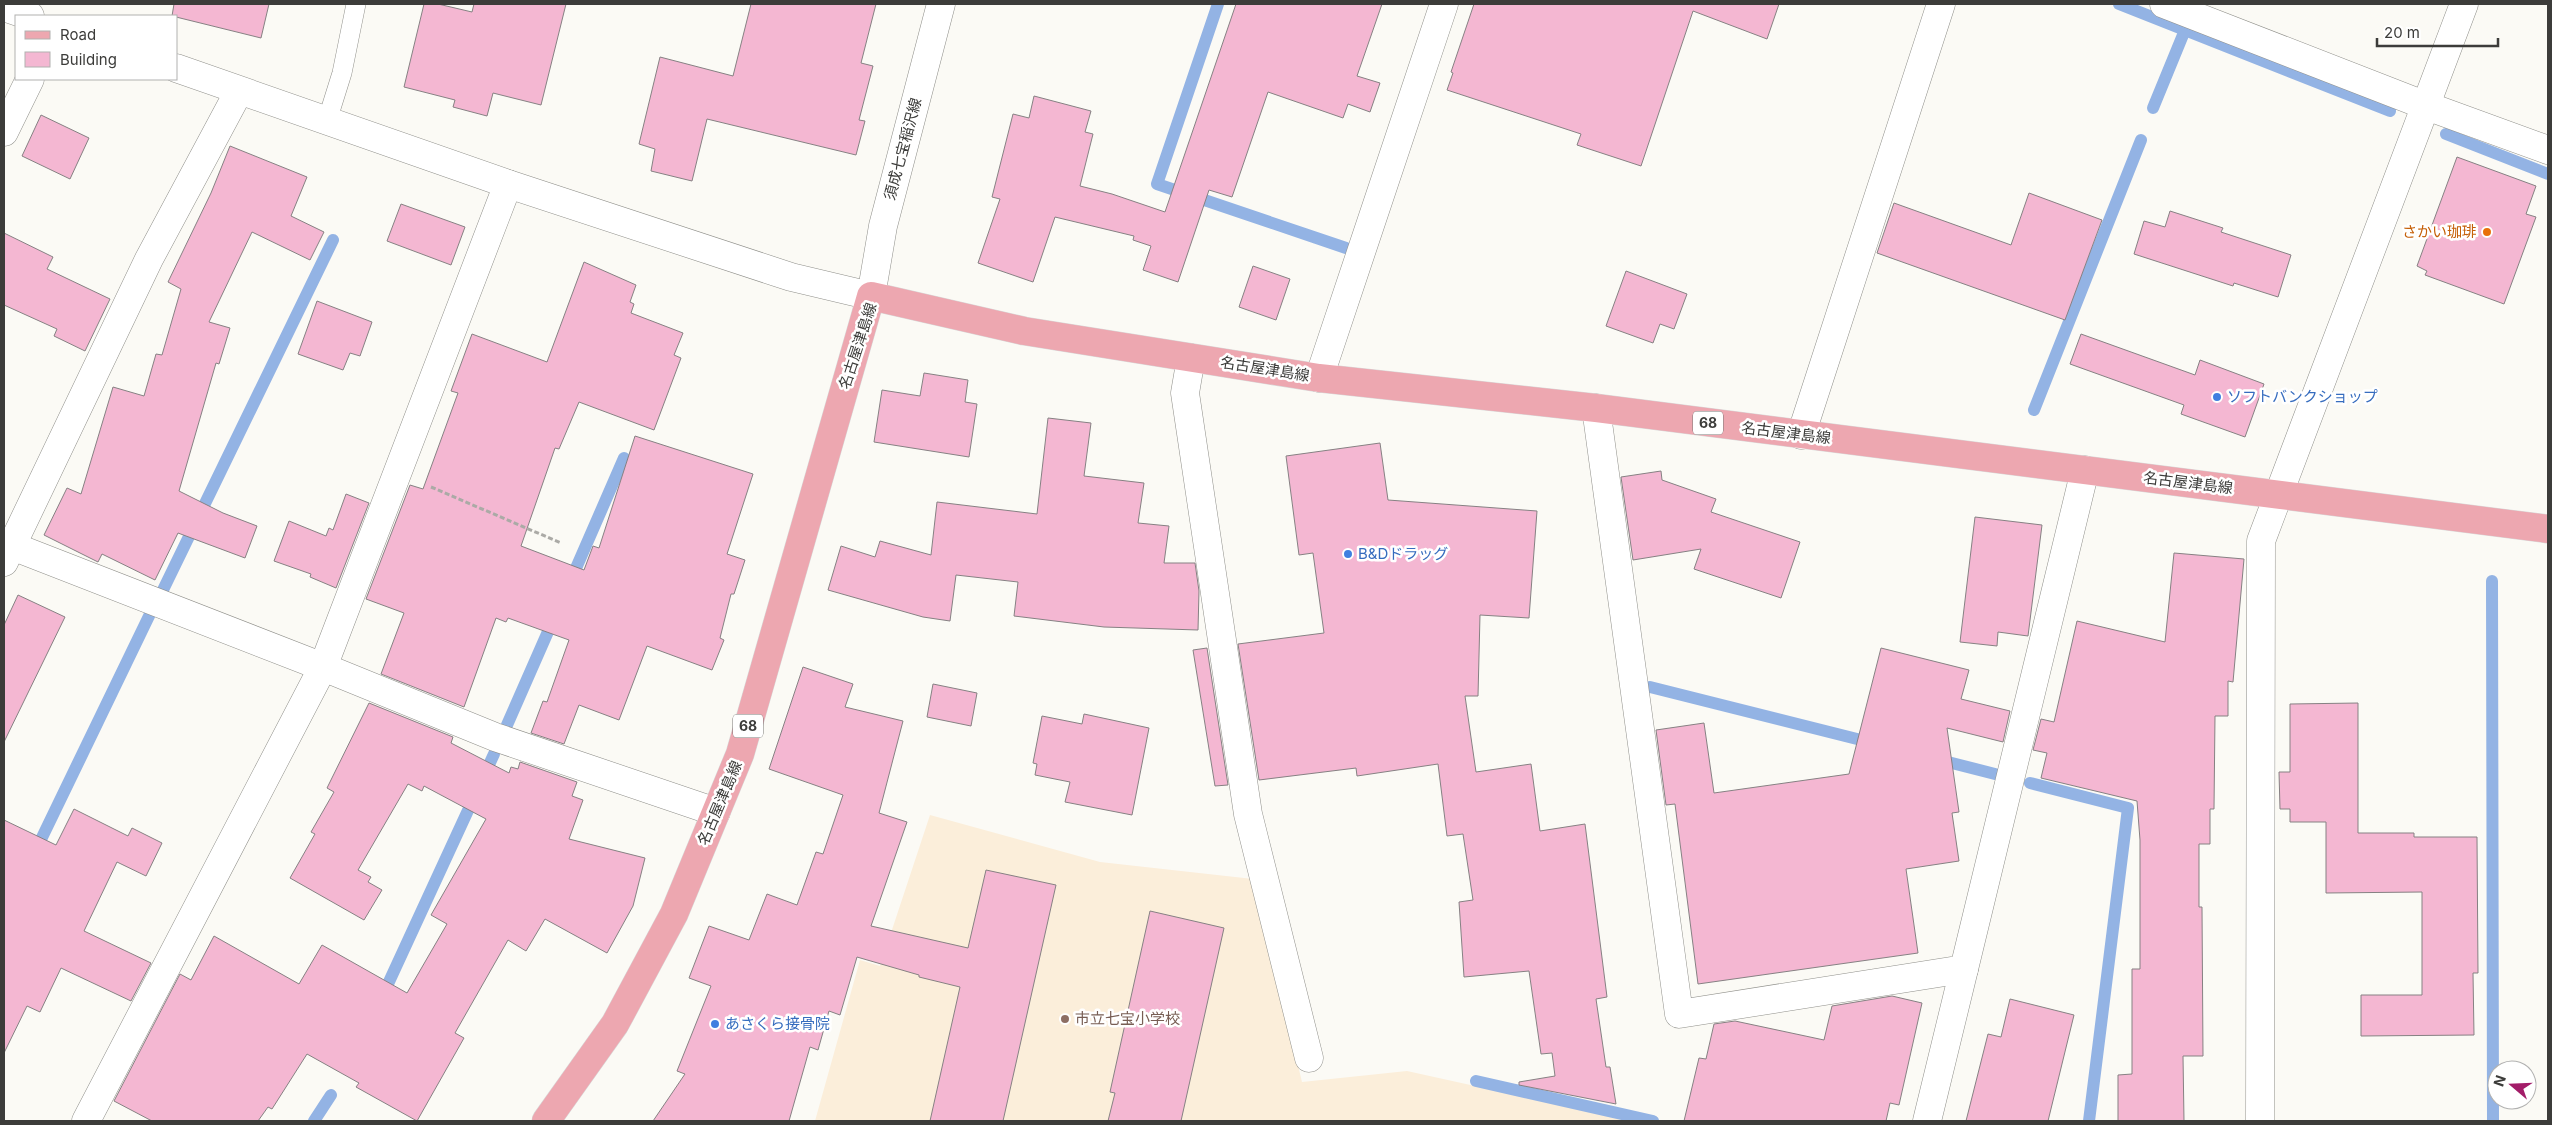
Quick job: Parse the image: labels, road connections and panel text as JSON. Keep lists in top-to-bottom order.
{
  "streets": {
    "main road": ["名古屋津島線", "68"],
    "street": ["須成七宝稲沢線"]
  },
  "crossings": [
    ["須成七宝稲沢線", "名古屋津島線"]
  ],
  "places": [
    "さかい珈琲",
    "ソフトバンクショップ",
    "B&Dドラッグ",
    "市立七宝小学校",
    "あさくら接骨院"
  ],
  "legend": ["Road", "Building"],
  "scale_bar": "20 m",
  "north": "left"
}
